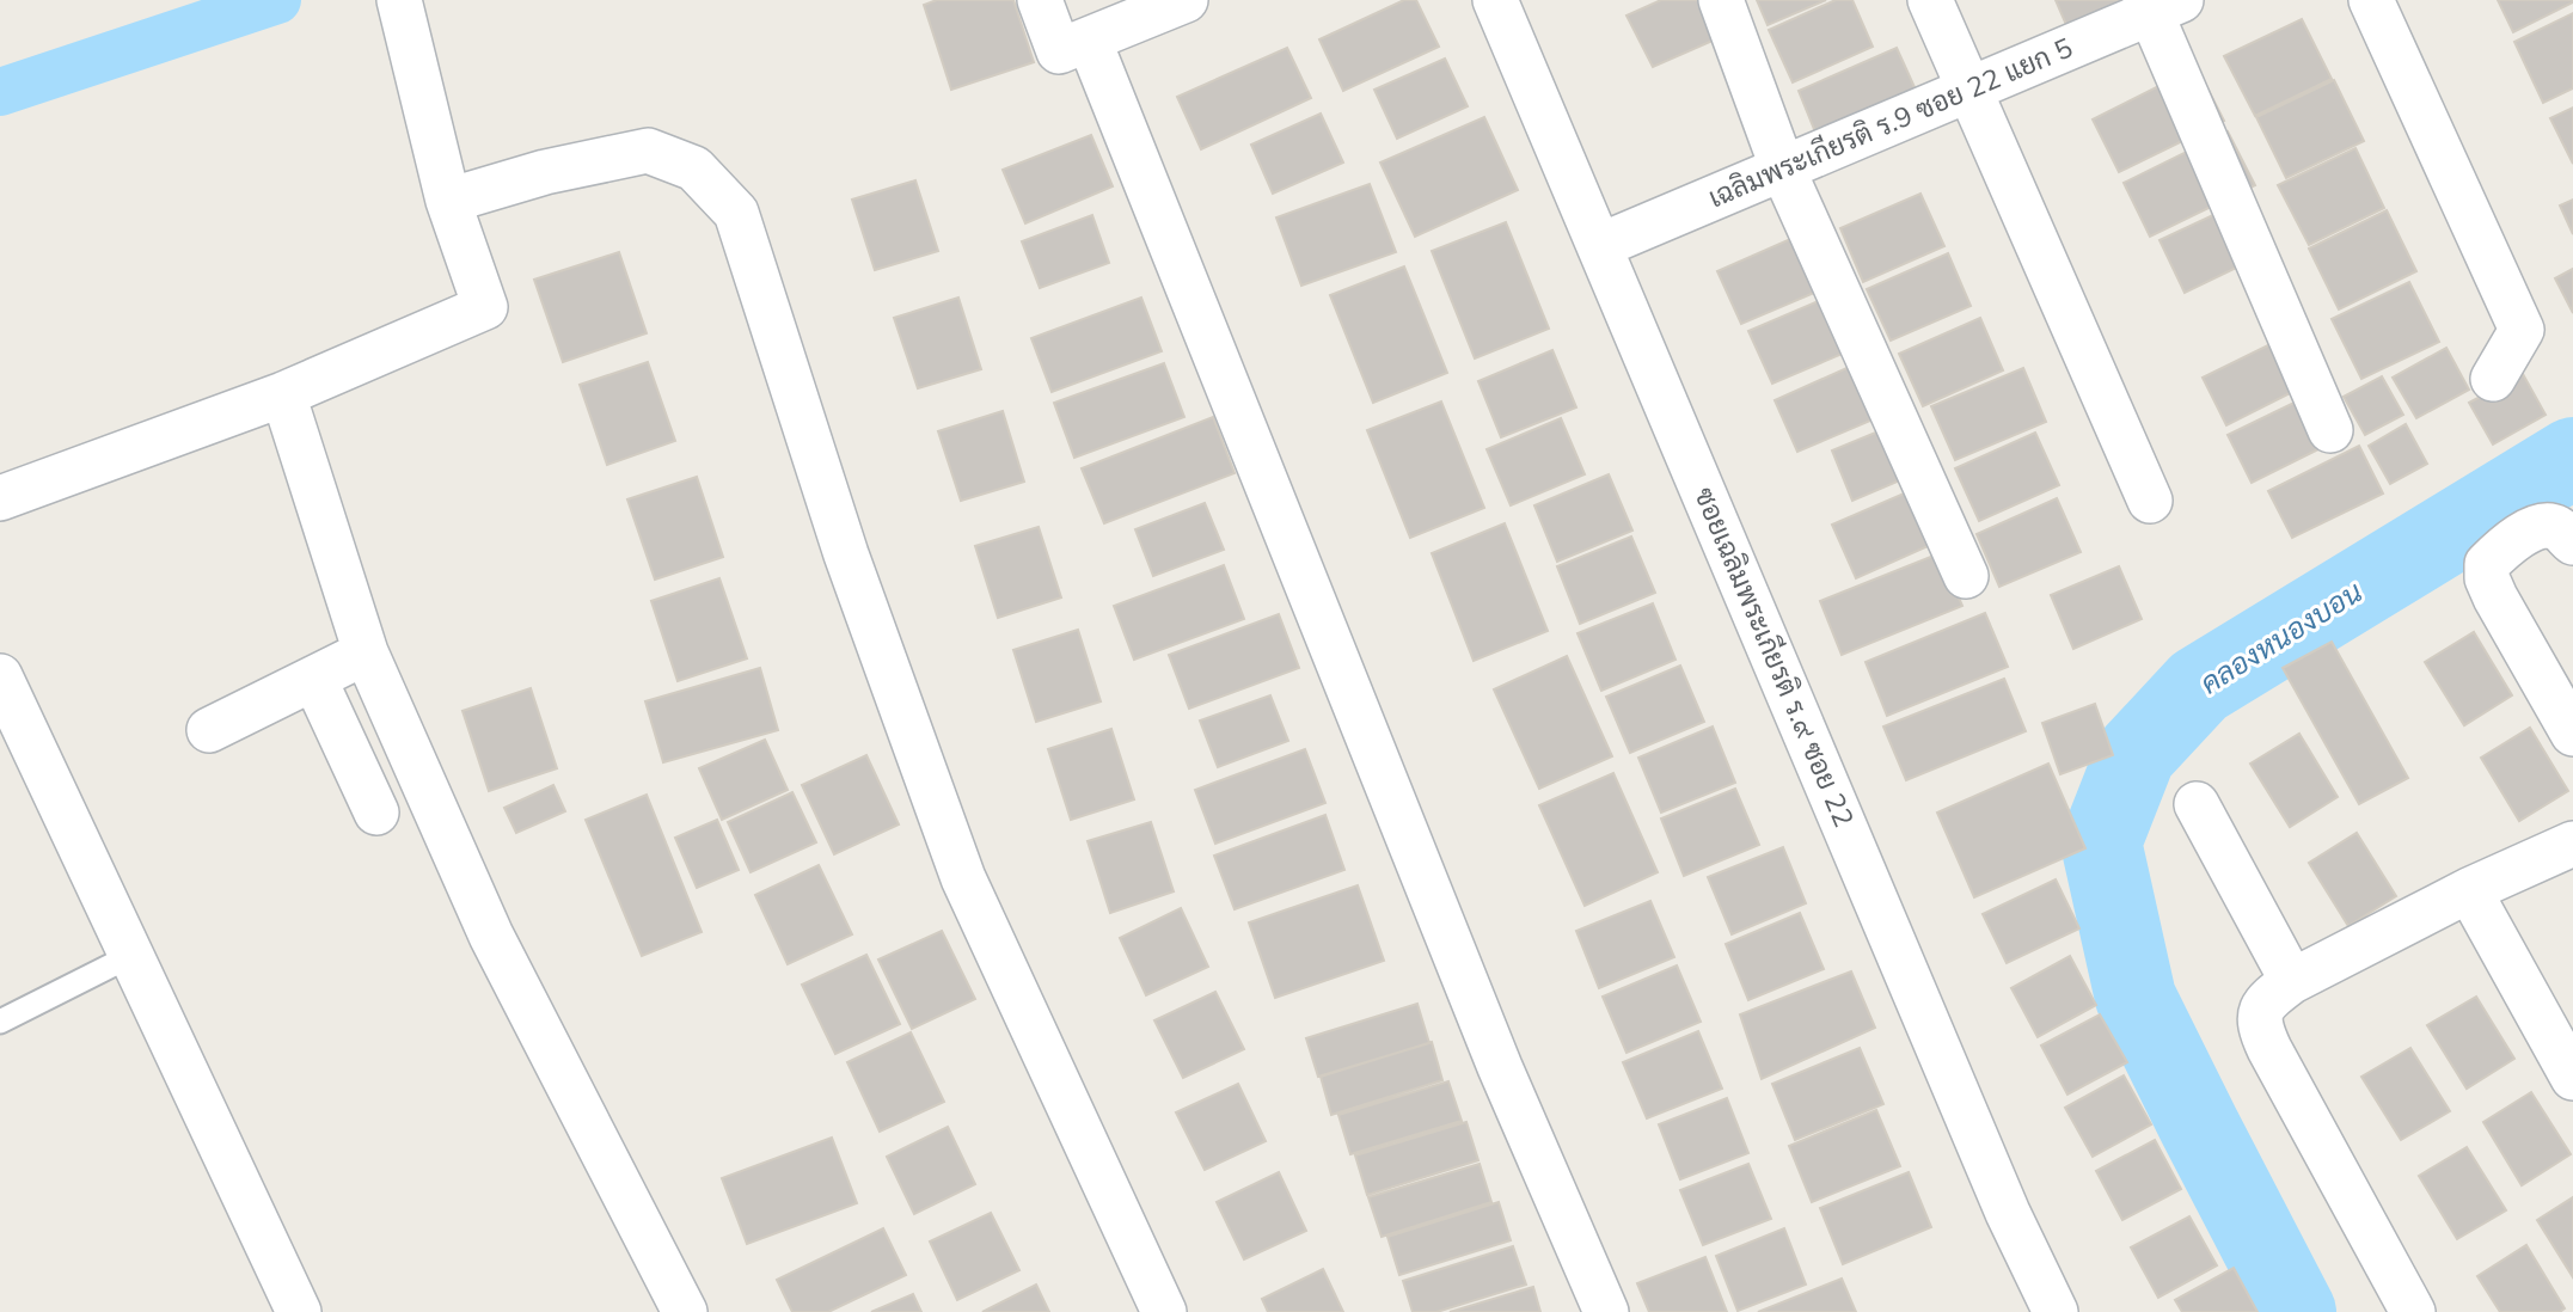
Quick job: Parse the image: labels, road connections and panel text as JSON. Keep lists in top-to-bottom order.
{
  "streets": {
    "street": ["เฉลิมพระเกียรติ ร.9 ซอย 22 แยก 5", "ซอยเฉลิมพระเกียรติ ร.๙ ซอย 22"]
  },
  "crossings": [
    ["เฉลิมพระเกียรติ ร.9 ซอย 22 แยก 5", "ซอยเฉลิมพระเกียรติ ร.๙ ซอย 22"]
  ],
  "water": ["คลองหนองบอน"]
}
